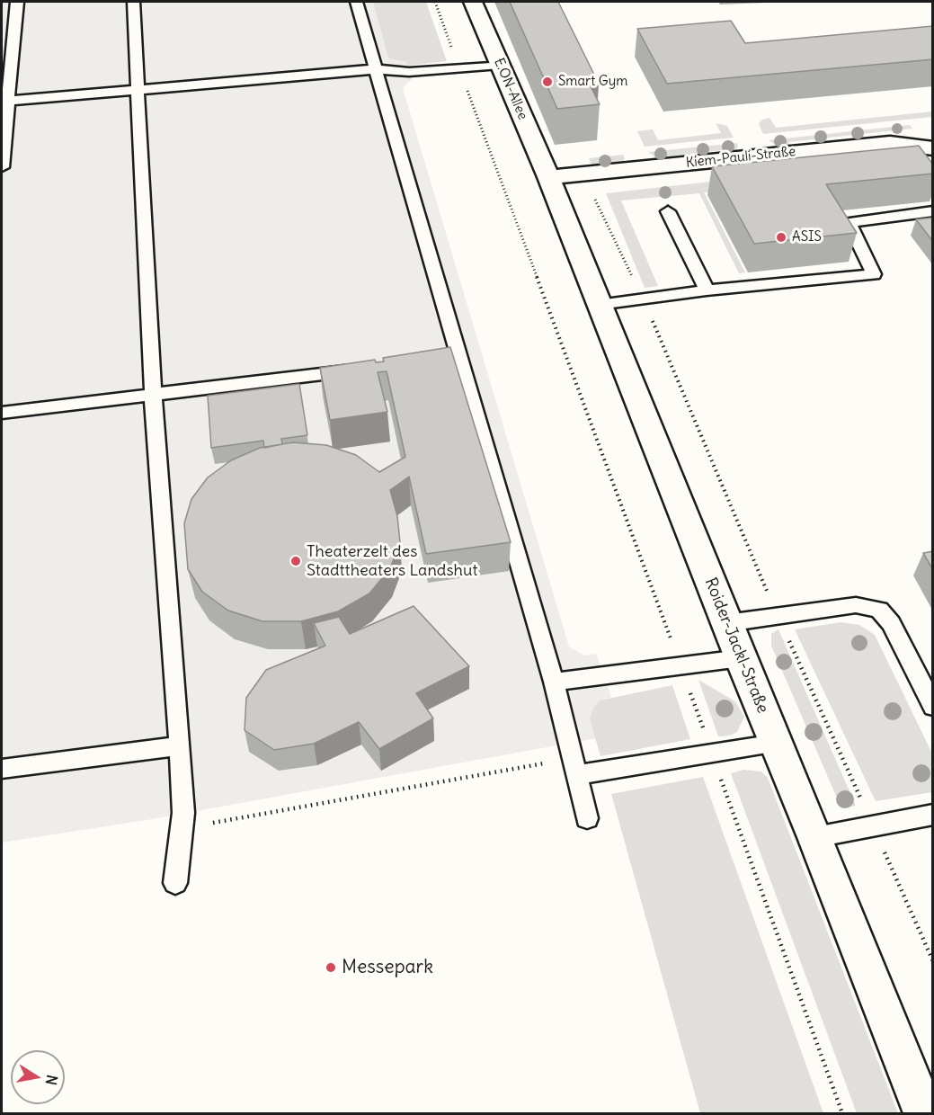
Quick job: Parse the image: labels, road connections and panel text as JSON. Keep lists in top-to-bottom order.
{
  "streets": {
    "street": ["E.ON-Allee", "Kiem-Pauli-Straße", "Roider-Jackl-Straße"]
  },
  "crossings": [
    ["E.ON-Allee", "Kiem-Pauli-Straße"],
    ["E.ON-Allee", "Roider-Jackl-Straße"],
    ["Kiem-Pauli-Straße", "Roider-Jackl-Straße"]
  ],
  "places": [
    "Smart Gym",
    "ASIS",
    "Theaterzelt des Stadttheaters Landshut",
    "Messepark"
  ],
  "north": "right"
}
